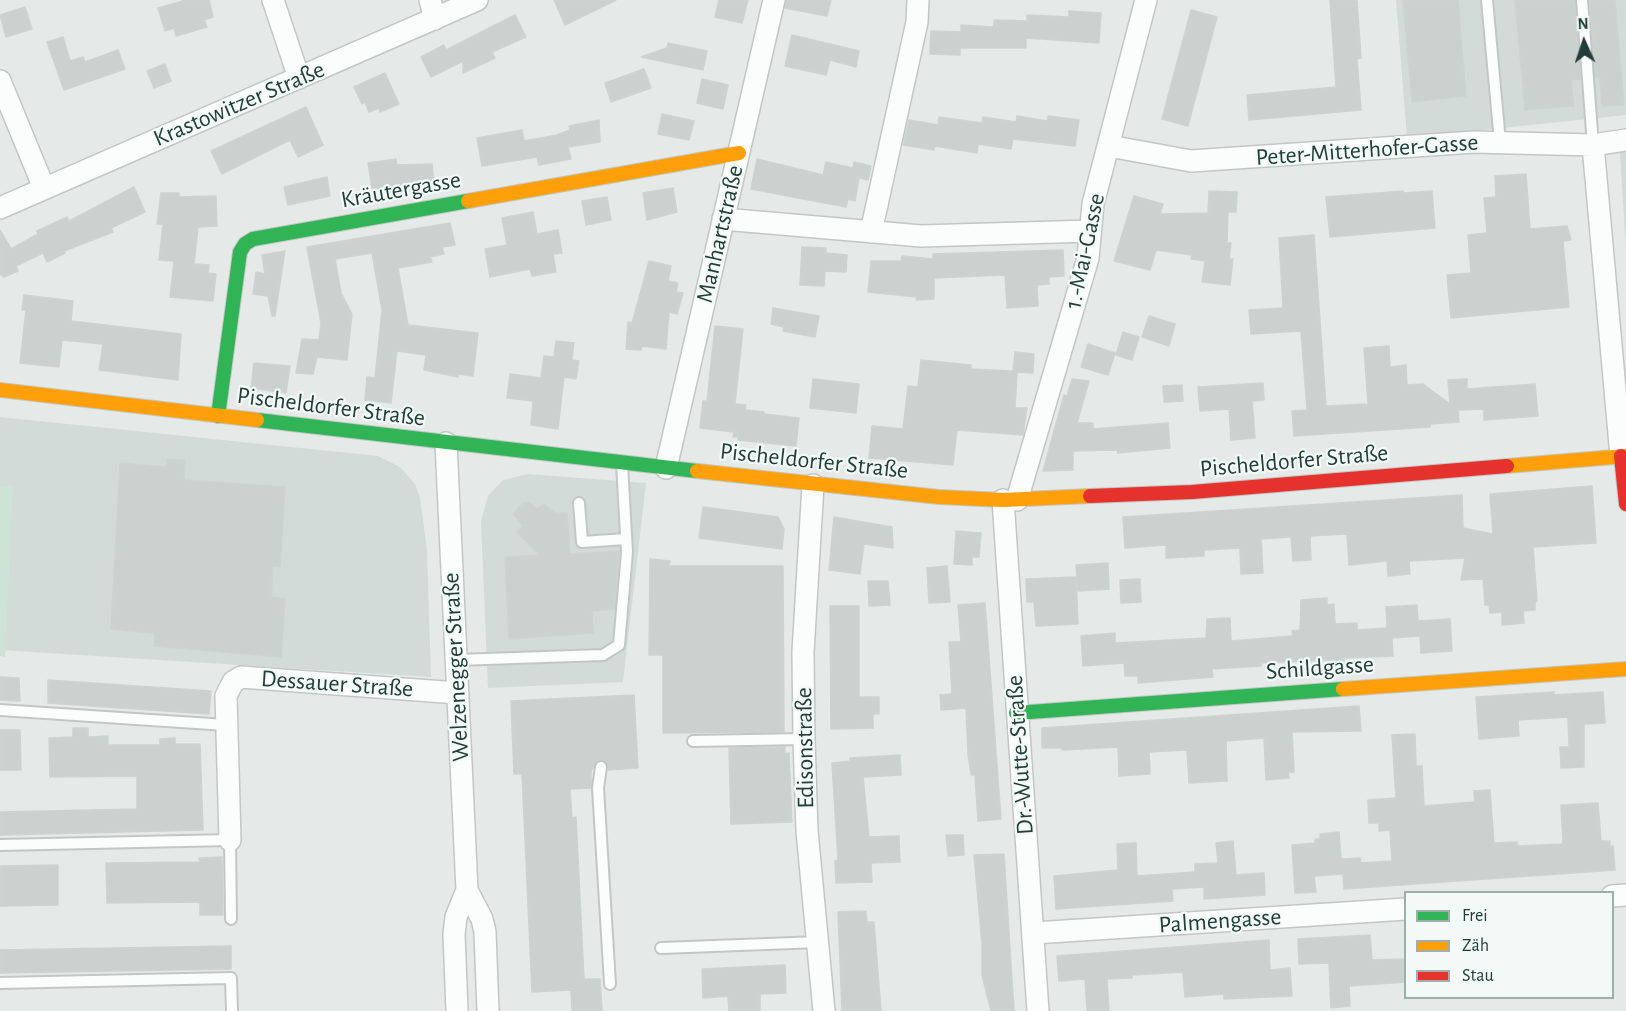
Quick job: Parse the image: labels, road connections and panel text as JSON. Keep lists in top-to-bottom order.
{
  "streets": {
    "main road": ["Kräutergasse", "Pischeldorfer Straße", "Schildgasse"],
    "street": [
      "Krastowitzer Straße",
      "Peter-Mitterhofer-Gasse",
      "Manhartstraße",
      "1.-Mai-Gasse",
      "Welzenegger Straße",
      "Dessauer Straße",
      "Edisonstraße",
      "Dr.-Wutte-Straße",
      "Palmengasse"
    ]
  },
  "crossings": [
    ["Peter-Mitterhofer-Gasse", "1.-Mai-Gasse"],
    ["Kräutergasse", "Manhartstraße"],
    ["Kräutergasse", "Pischeldorfer Straße"],
    ["Manhartstraße", "Pischeldorfer Straße"],
    ["1.-Mai-Gasse", "Pischeldorfer Straße"],
    ["1.-Mai-Gasse", "Dr.-Wutte-Straße"],
    ["Pischeldorfer Straße", "Welzenegger Straße"],
    ["Pischeldorfer Straße", "Edisonstraße"],
    ["Pischeldorfer Straße", "Dr.-Wutte-Straße"],
    ["Welzenegger Straße", "Dessauer Straße"],
    ["Schildgasse", "Dr.-Wutte-Straße"],
    ["Dr.-Wutte-Straße", "Palmengasse"]
  ],
  "legend": ["Frei", "Zäh", "Stau"],
  "north": "top"
}
